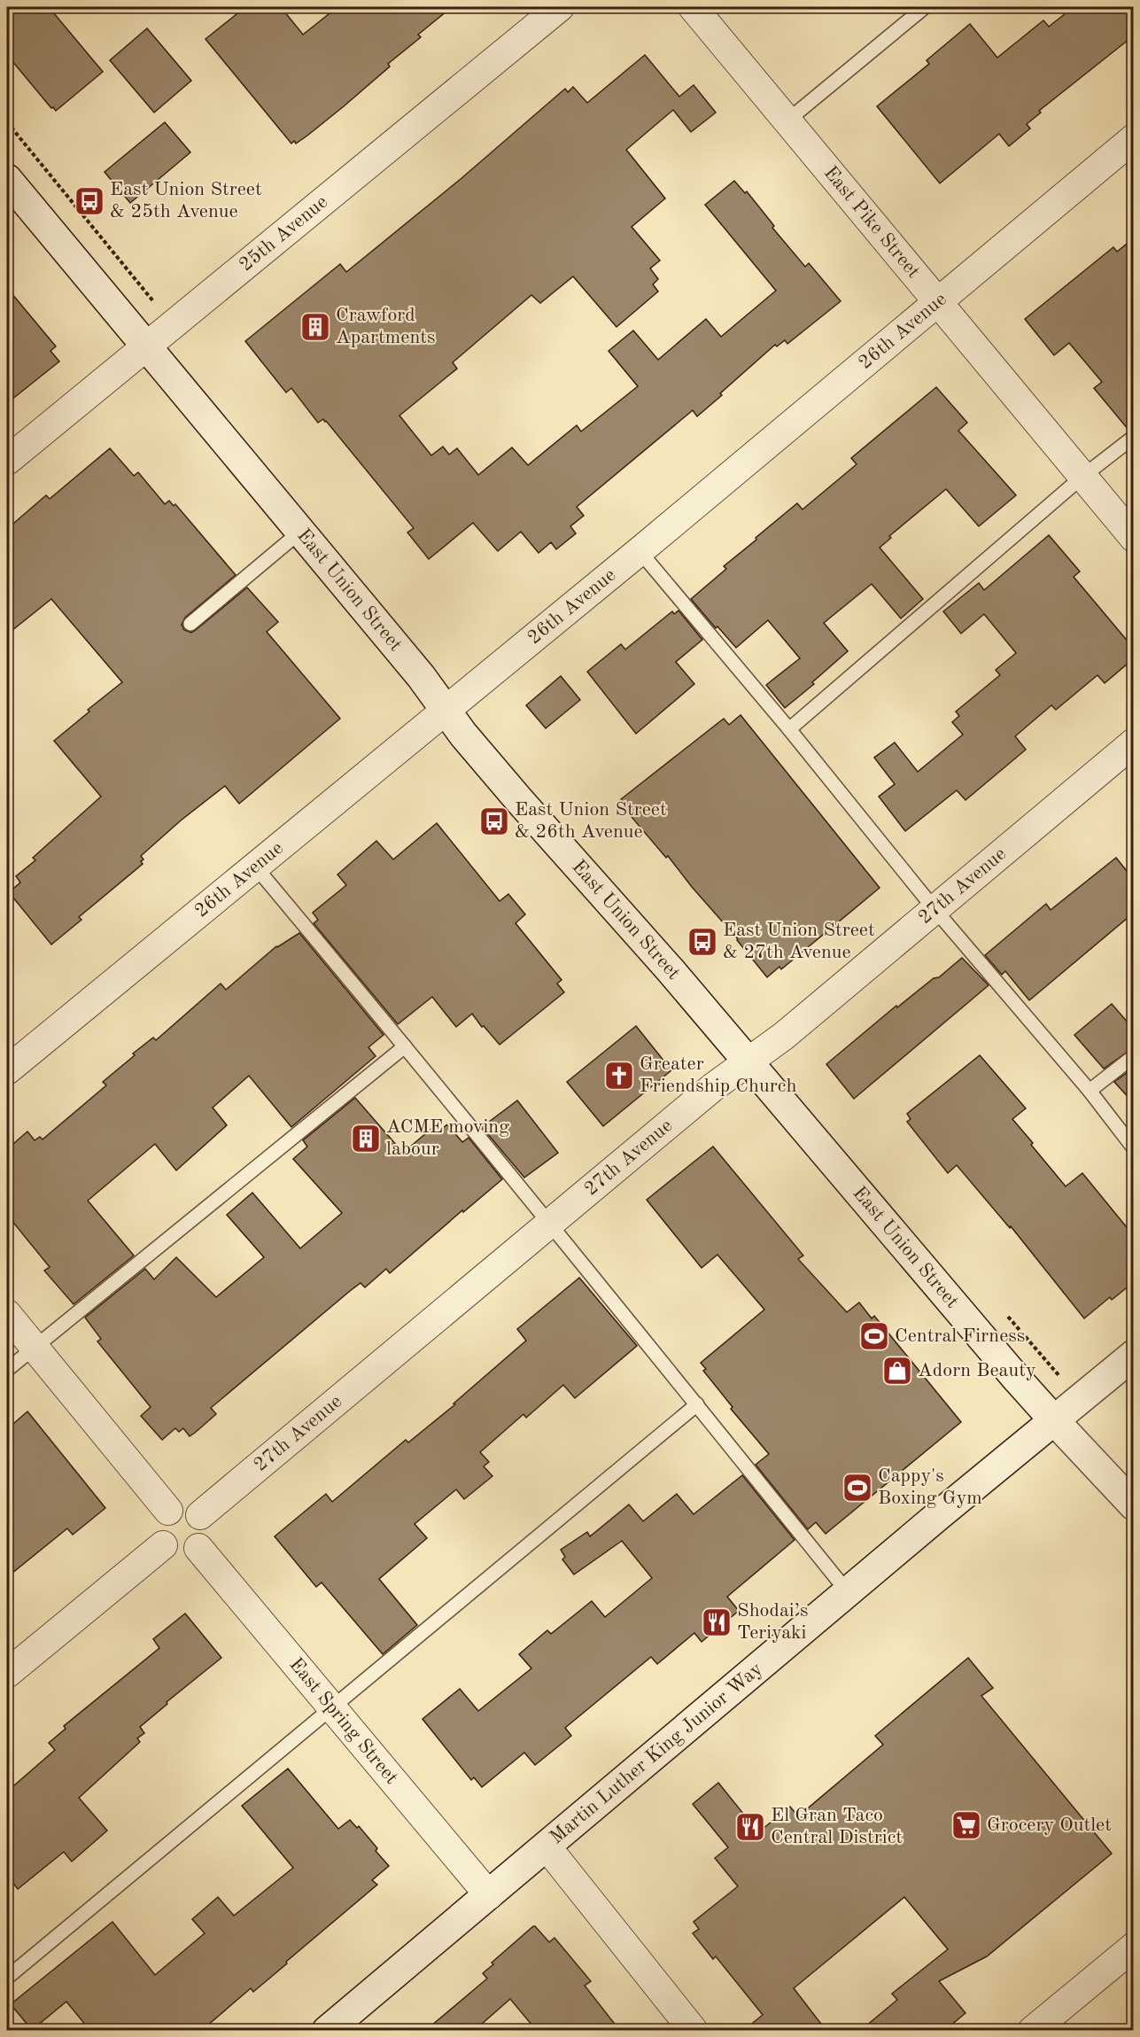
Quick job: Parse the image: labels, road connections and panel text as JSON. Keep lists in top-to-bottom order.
{
  "streets": {
    "main road": ["East Union Street", "Martin Luther King Junior Way"],
    "street": [
      "East Pike Street",
      "25th Avenue",
      "26th Avenue",
      "27th Avenue",
      "East Spring Street"
    ]
  },
  "crossings": [
    ["East Pike Street", "26th Avenue"],
    ["25th Avenue", "East Union Street"],
    ["26th Avenue", "East Union Street"],
    ["East Union Street", "27th Avenue"],
    ["East Union Street", "Martin Luther King Junior Way"],
    ["27th Avenue", "East Spring Street"],
    ["East Spring Street", "Martin Luther King Junior Way"]
  ],
  "places": {
    "bus stop": ["East Union Street & 25th Avenue", "East Union Street & 26th Avenue", "East Union Street & 27th Avenue"],
    "building": ["Crawford Apartments", "ACME moving labour"],
    "church": ["Greater Friendship Church"],
    "sports": ["Central Firness", "Cappy's Boxing Gym"],
    "shop": ["Adorn Beauty"],
    "restaurant": ["Shodai’s Teriyaki", "El Gran Taco Central District"],
    "supermarket": ["Grocery Outlet"]
  }
}
